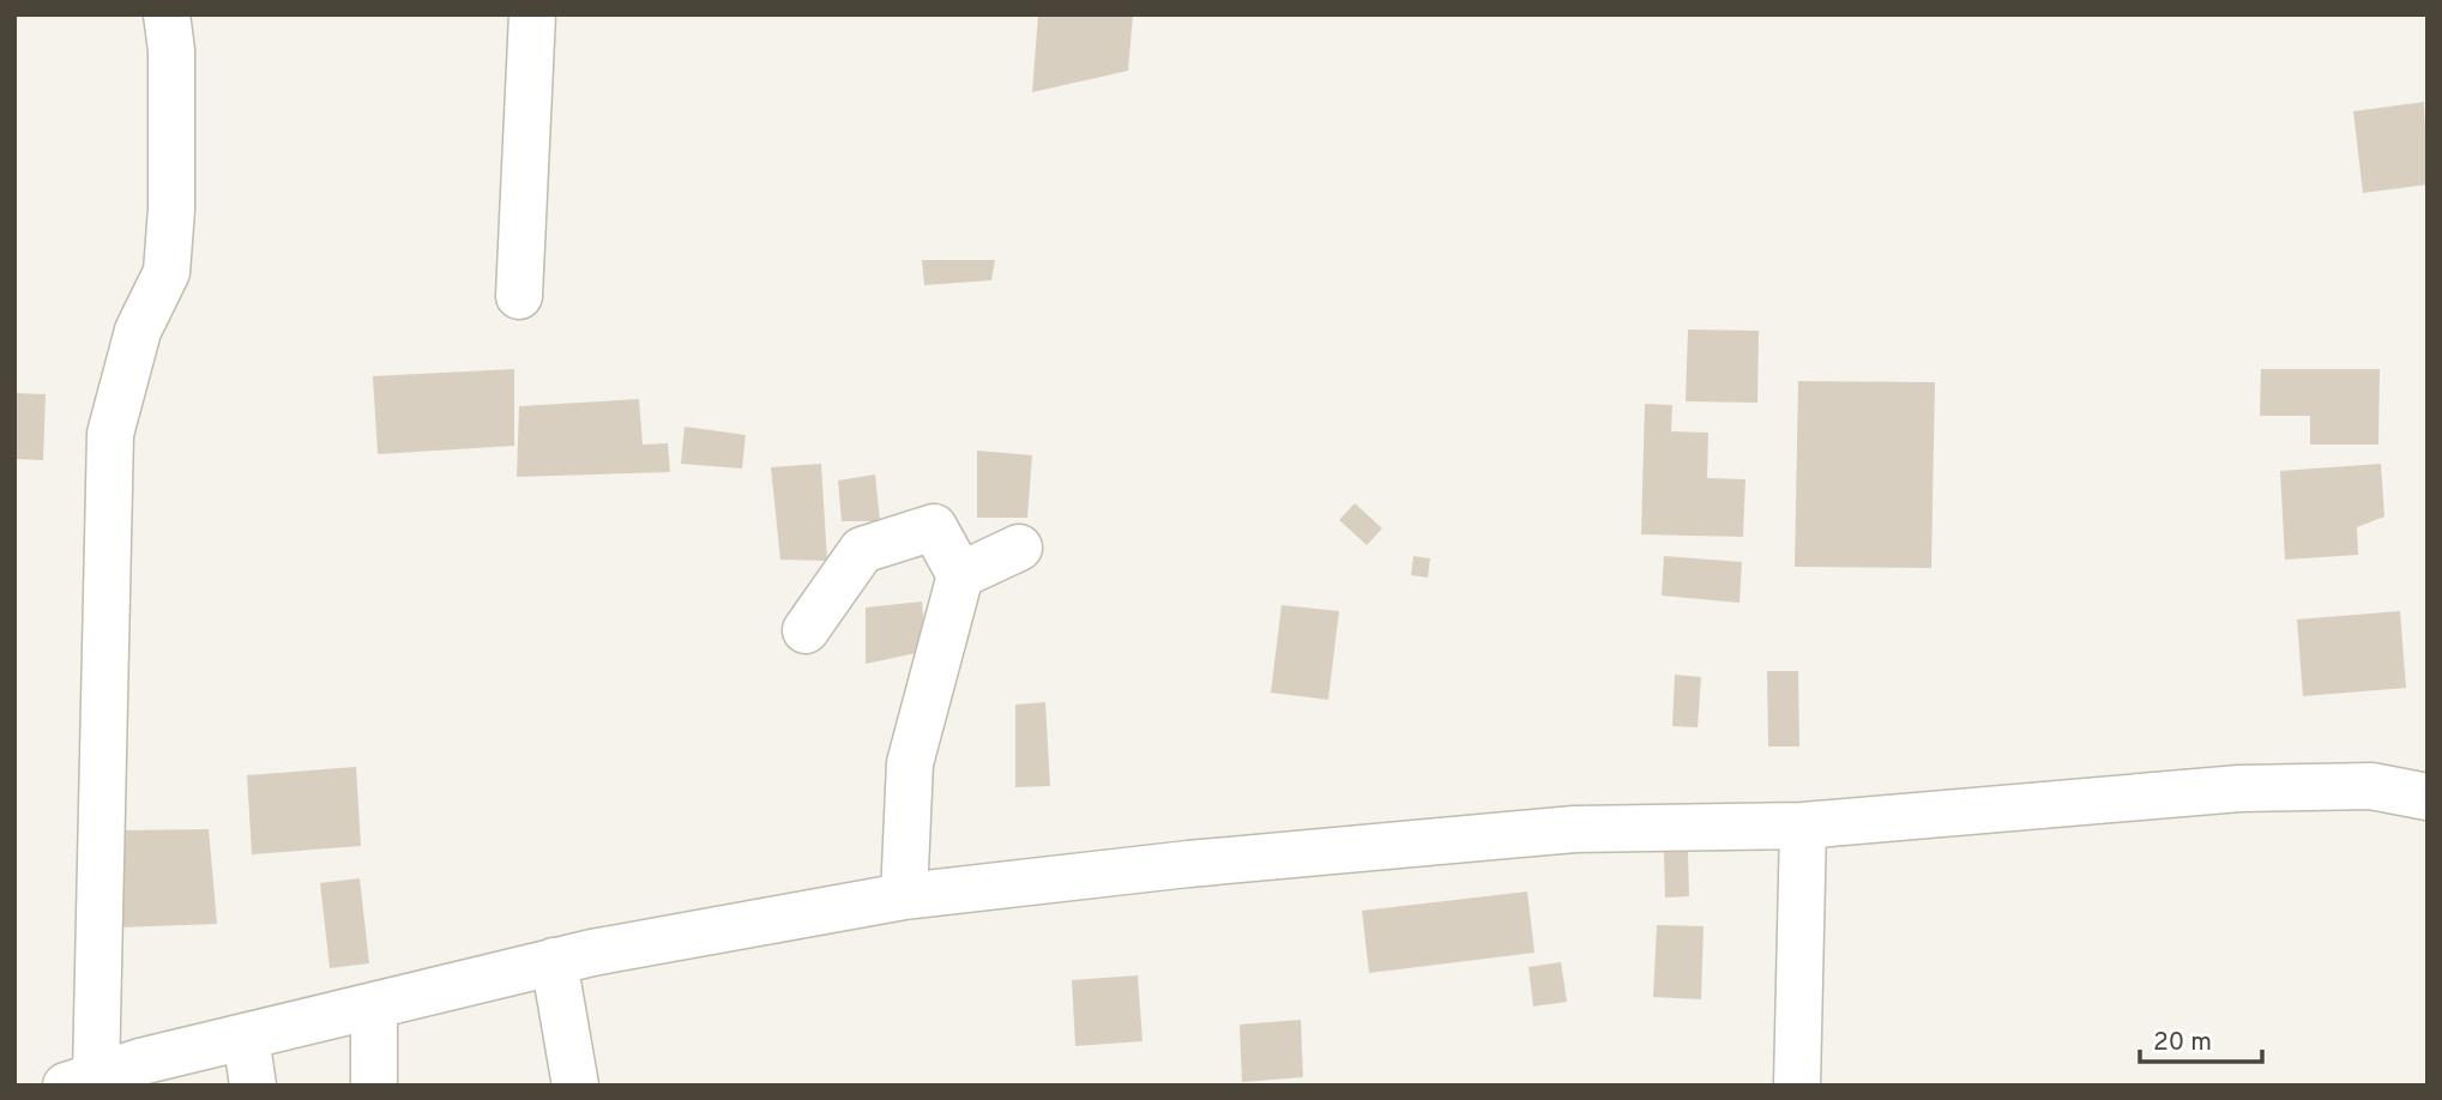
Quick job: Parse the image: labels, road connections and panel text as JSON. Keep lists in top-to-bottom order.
{
  "scale_bar": "20 m"
}
